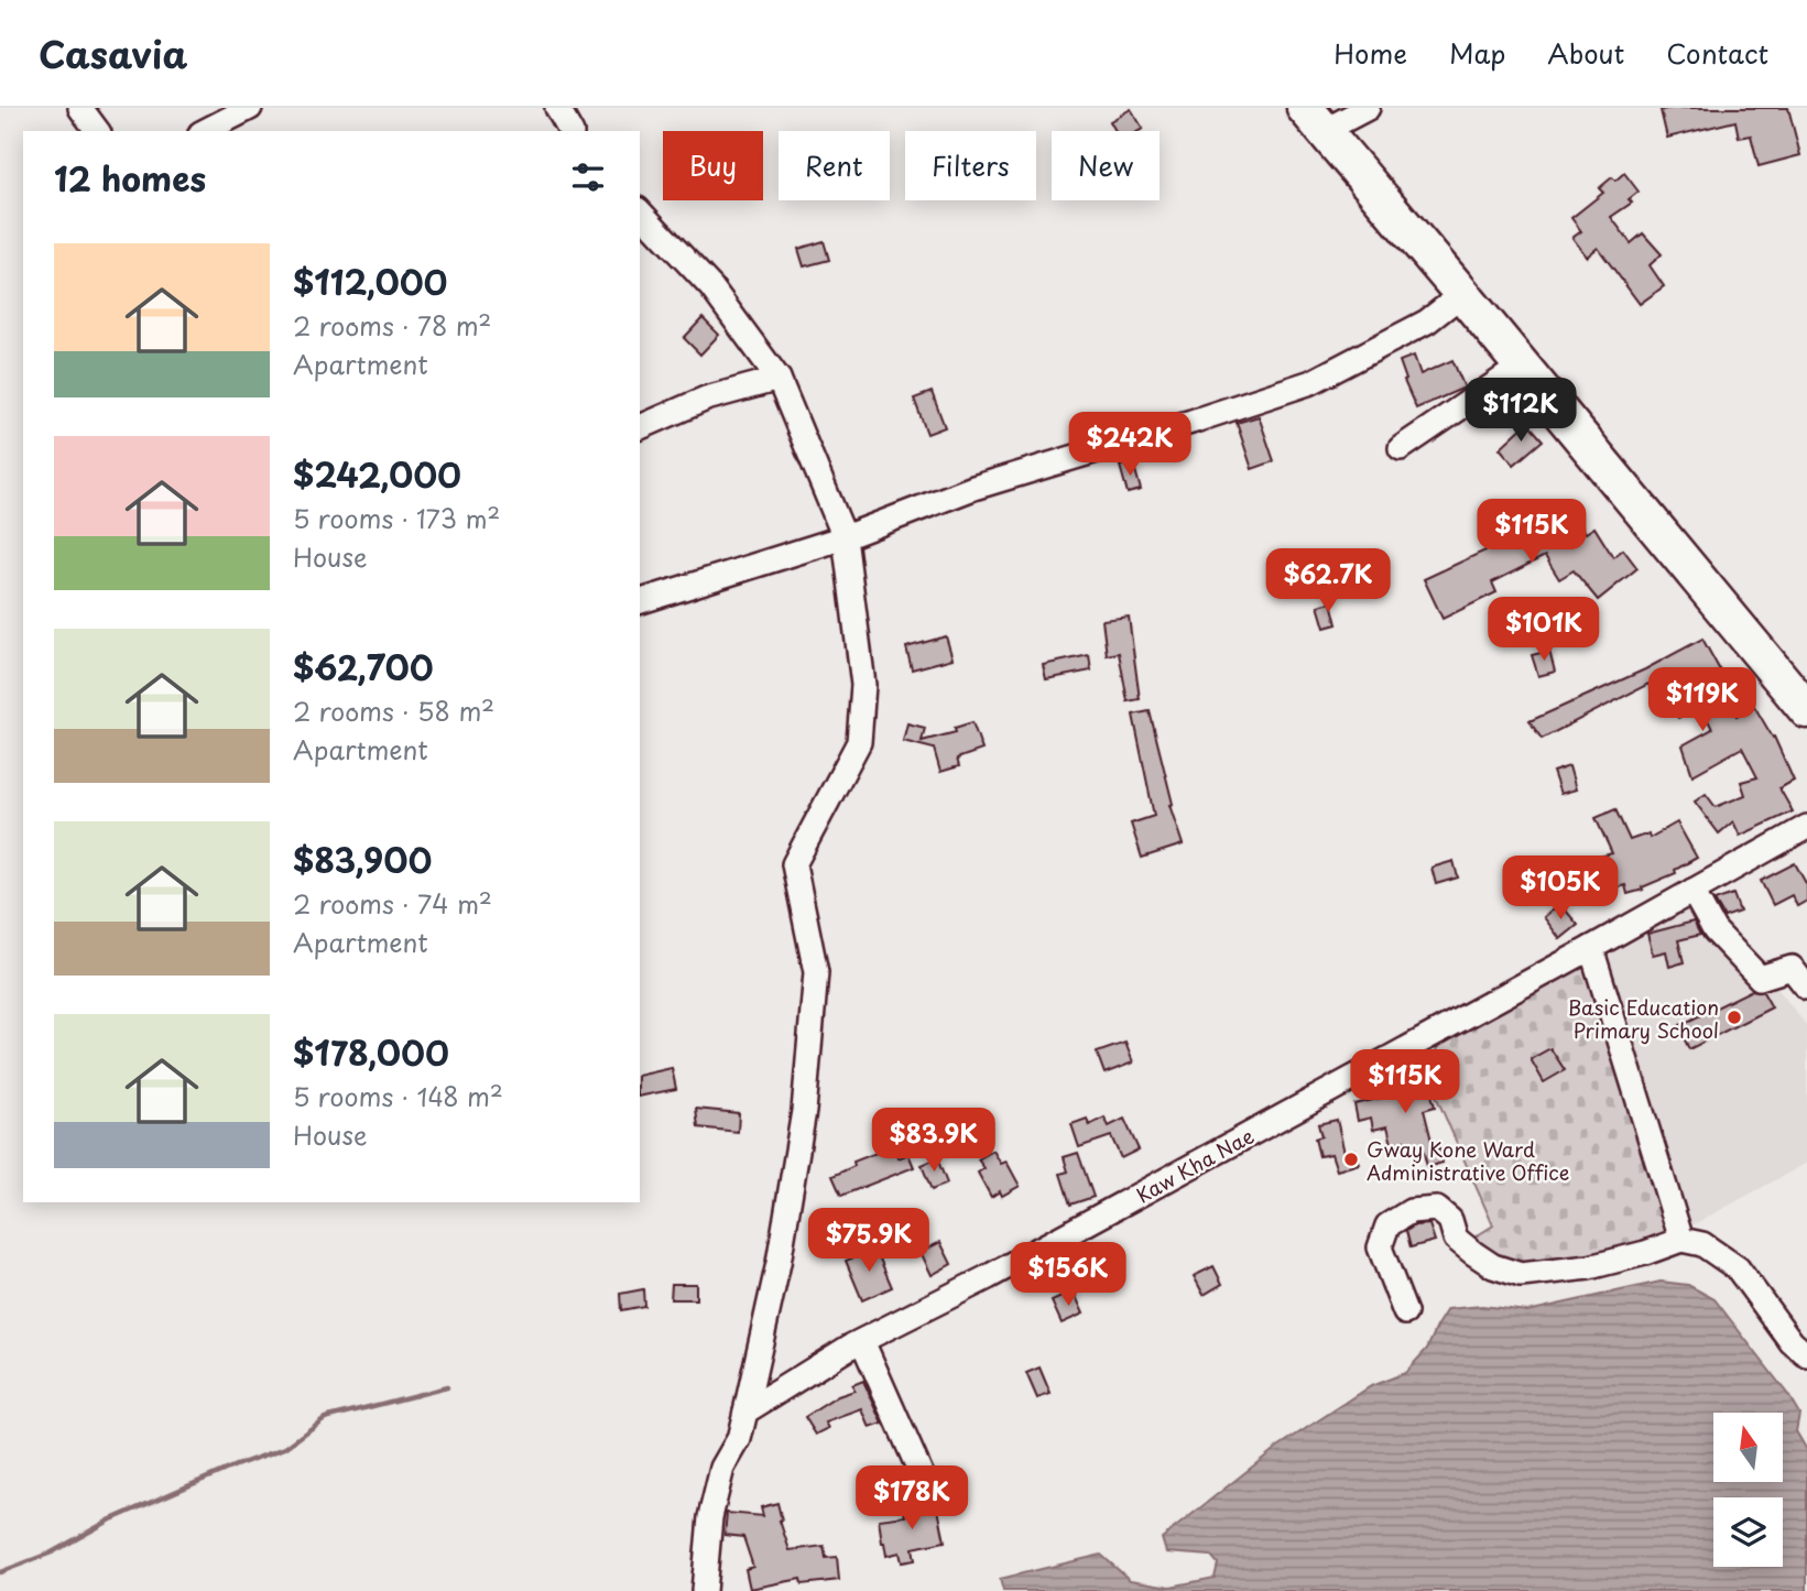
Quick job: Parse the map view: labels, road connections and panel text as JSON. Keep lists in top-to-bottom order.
{
  "streets": {
    "street": ["Kaw Kha Nae"]
  },
  "places": ["Basic Education Primary School", "Gway Kone Ward Administrative Office"],
  "north": "top",
  "page": {
    "header": "Casavia",
    "nav": [
      "Home",
      "Map",
      "About",
      "Contact"
    ],
    "chip": [
      "Buy",
      "Rent",
      "Filters",
      "New"
    ],
    "heading": "12 homes",
    "list": [
      {
        "name": "$112,000",
        "note": "2 rooms · 78 m² · Apartment"
      },
      {
        "name": "$242,000",
        "note": "5 rooms · 173 m² · House"
      },
      {
        "name": "$62,700",
        "note": "2 rooms · 58 m² · Apartment"
      },
      {
        "name": "$83,900",
        "note": "2 rooms · 74 m² · Apartment"
      },
      {
        "name": "$178,000",
        "note": "5 rooms · 148 m² · House"
      }
    ],
    "price": [
      "$112K",
      "$242K",
      "$115K",
      "$62.7K",
      "$101K",
      "$119K",
      "$105K",
      "$115K",
      "$83.9K",
      "$75.9K",
      "$156K",
      "$178K"
    ]
  }
}
